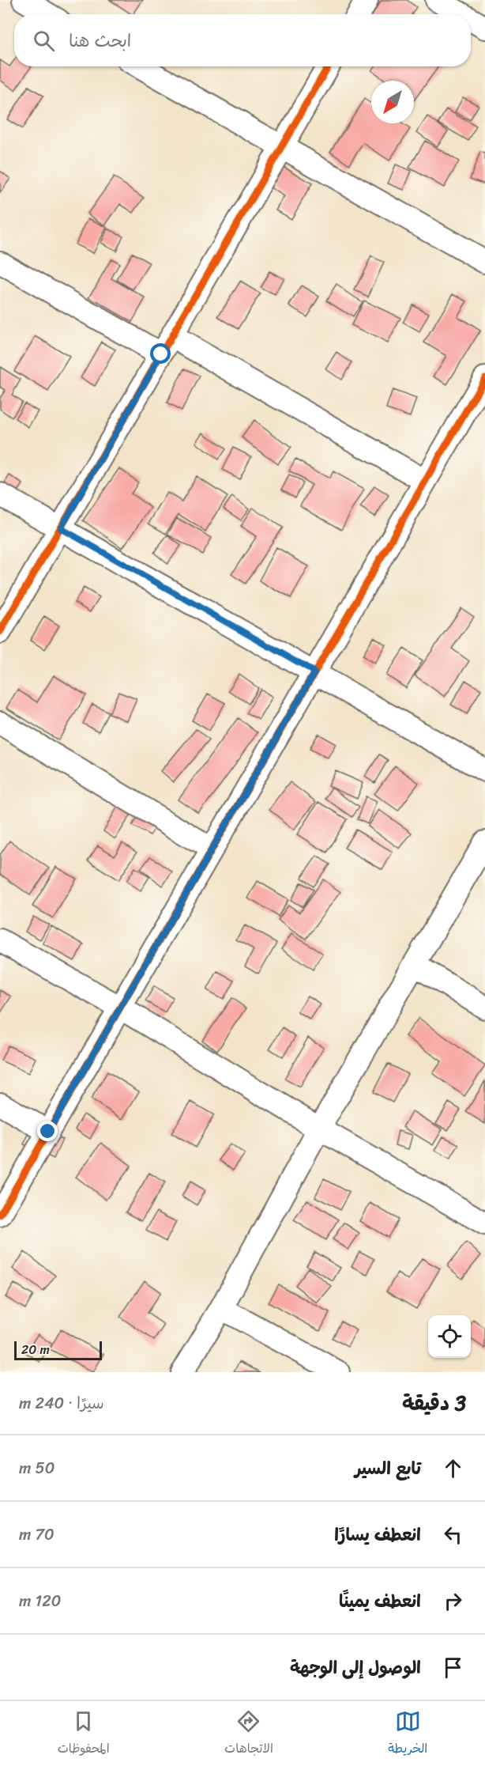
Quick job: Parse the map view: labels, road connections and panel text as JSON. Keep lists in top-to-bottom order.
{
  "scale_bar": "20 m",
  "north": "bottom left",
  "page": {
    "search": "ابحث هنا",
    "scale": "20 m",
    "heading": ["3 دقيقة", "سيرًا · 240 m"],
    "list": [
      ["تابع السير", "50 m"],
      ["انعطف يسارًا", "70 m"],
      ["انعطف يمينًا", "120 m"],
      "الوصول إلى الوجهة"
    ],
    "nav": ["الخريطة", "الاتجاهات", "المحفوظات"]
  }
}
